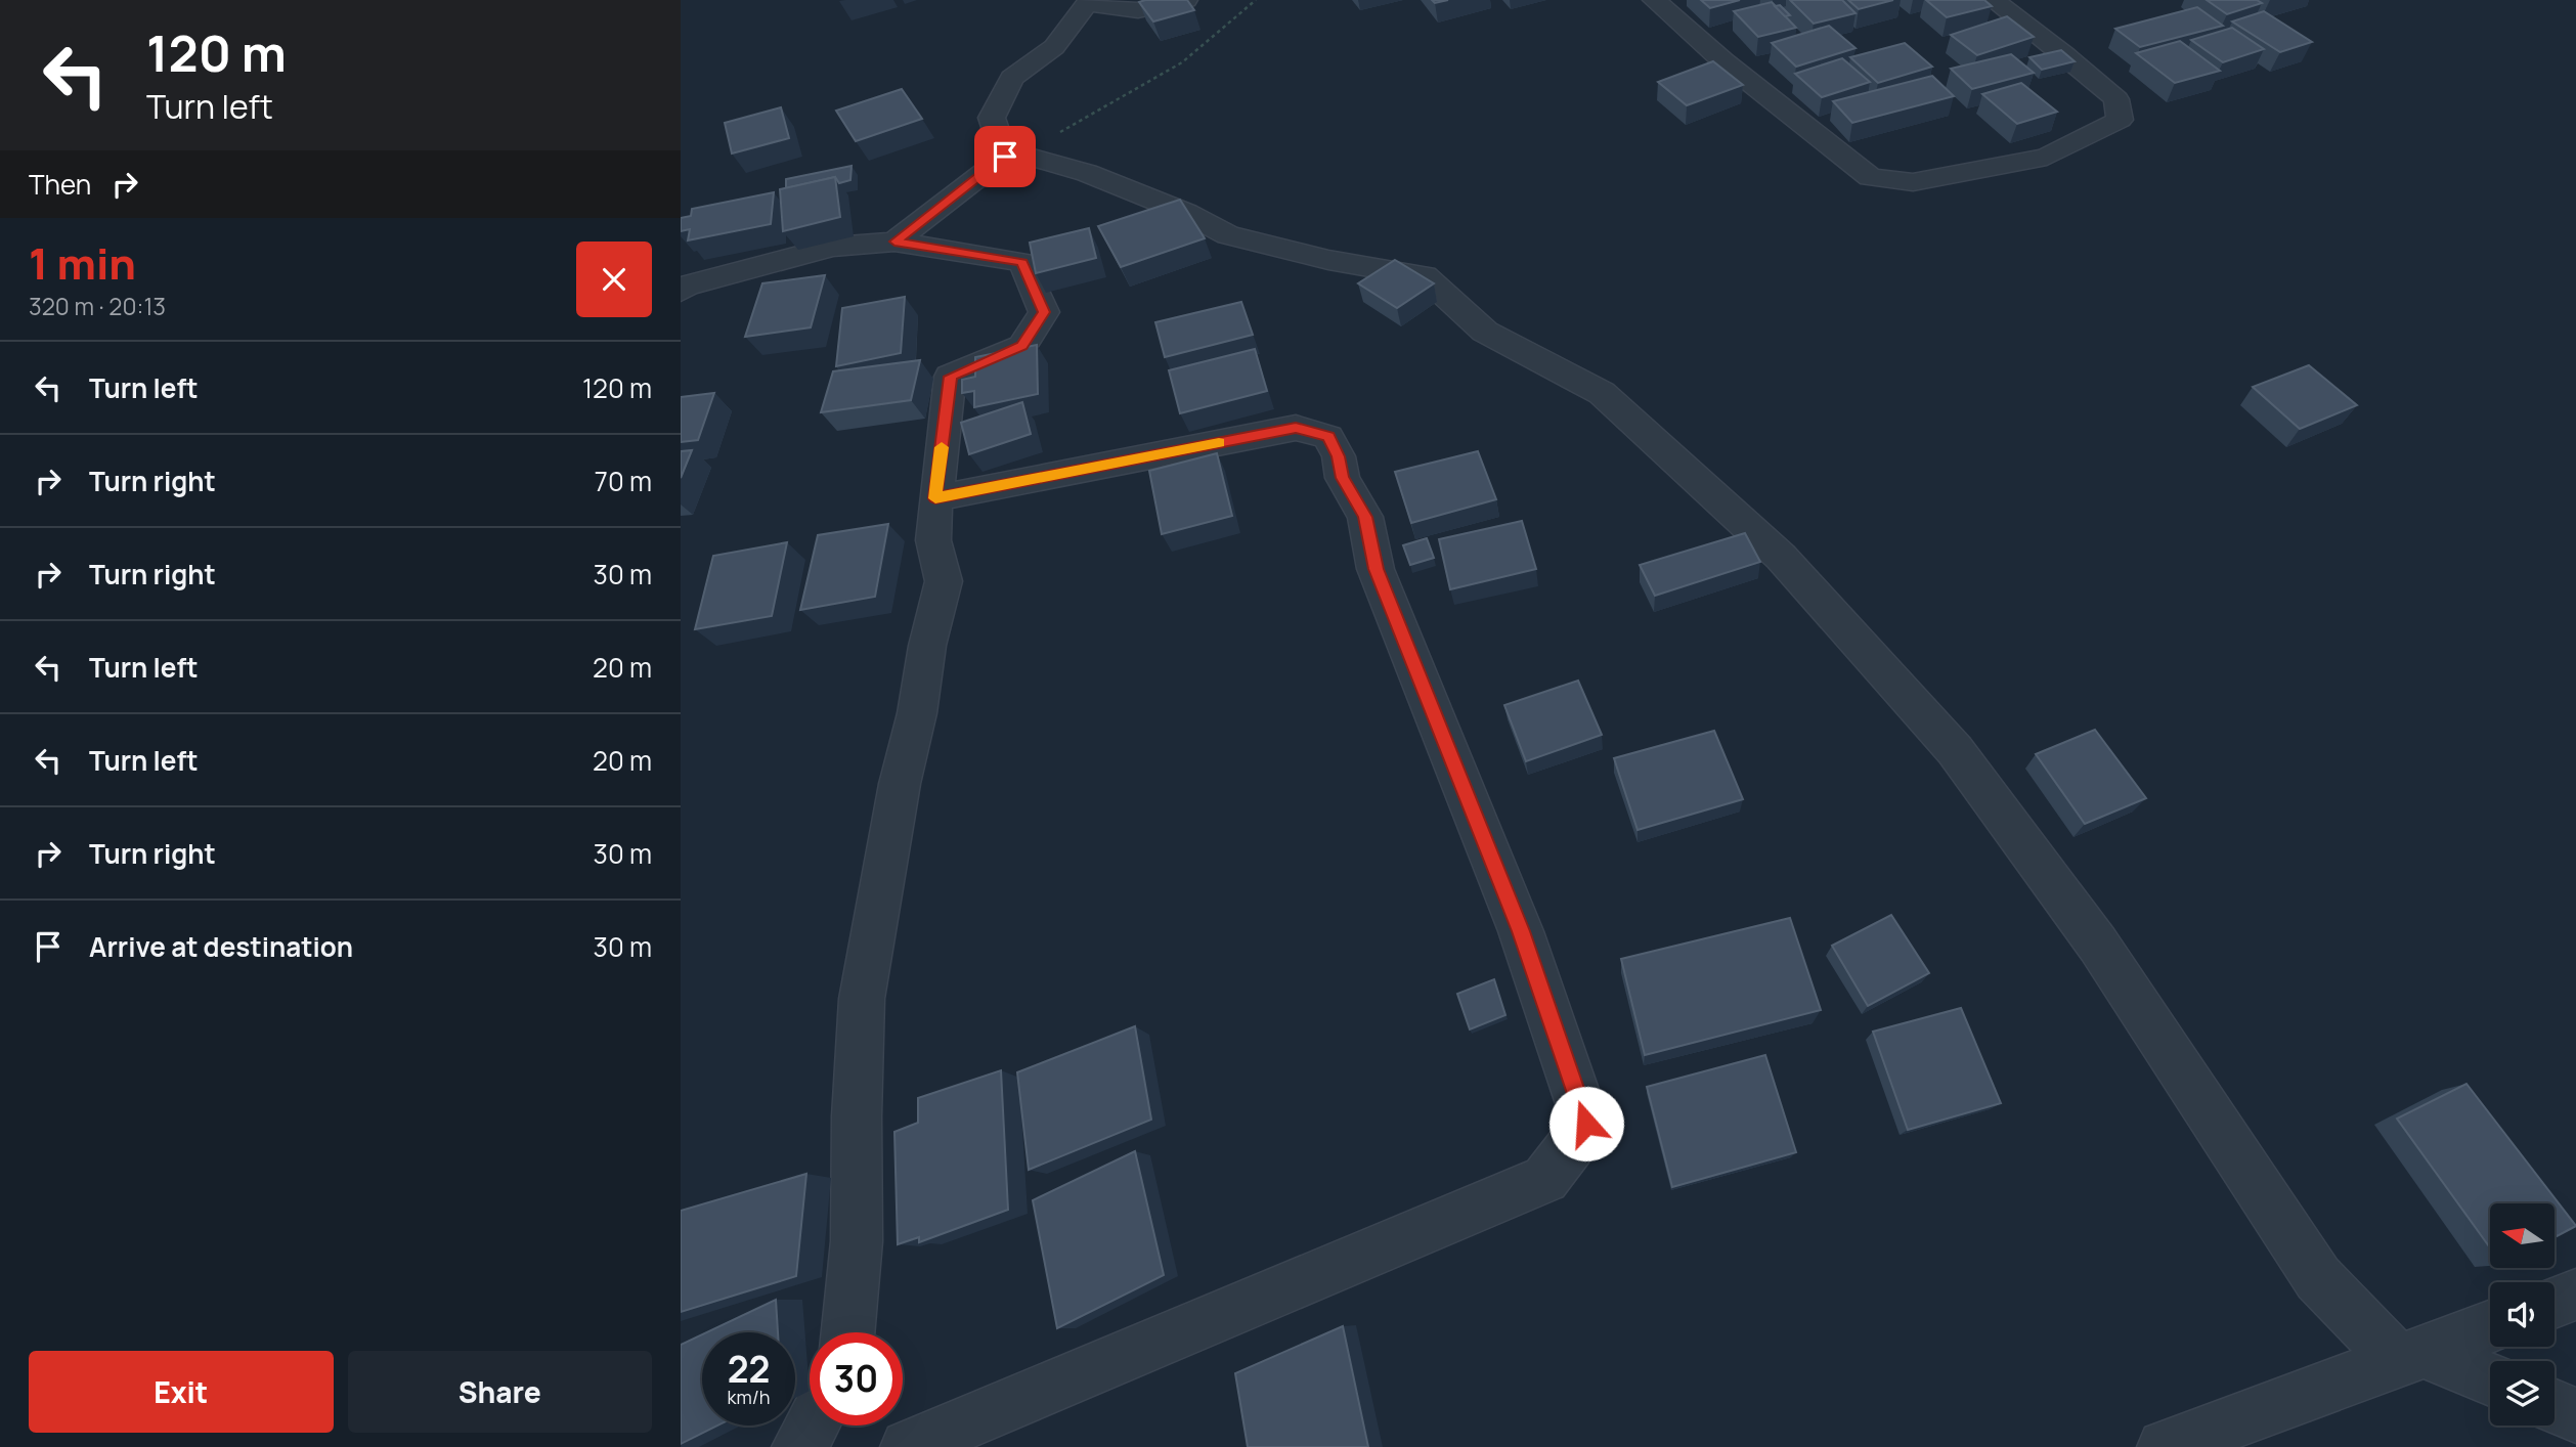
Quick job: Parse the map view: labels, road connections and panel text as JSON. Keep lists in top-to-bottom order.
{
  "north": "left",
  "page": {
    "turn": ["120 m", "Turn left"],
    "then": "Then",
    "heading": ["1 min", "320 m · 20:13"],
    "list": [
      {
        "name": "Turn left",
        "value": "120 m"
      },
      {
        "name": "Turn right",
        "value": "70 m"
      },
      {
        "name": "Turn right",
        "value": "30 m"
      },
      {
        "name": "Turn left",
        "value": "20 m"
      },
      {
        "name": "Turn left",
        "value": "20 m"
      },
      {
        "name": "Turn right",
        "value": "30 m"
      },
      {
        "name": "Arrive at destination",
        "value": "30 m"
      }
    ],
    "speed": "22 km/h",
    "limit": "30",
    "buttons": ["Exit", "Share"]
  }
}
